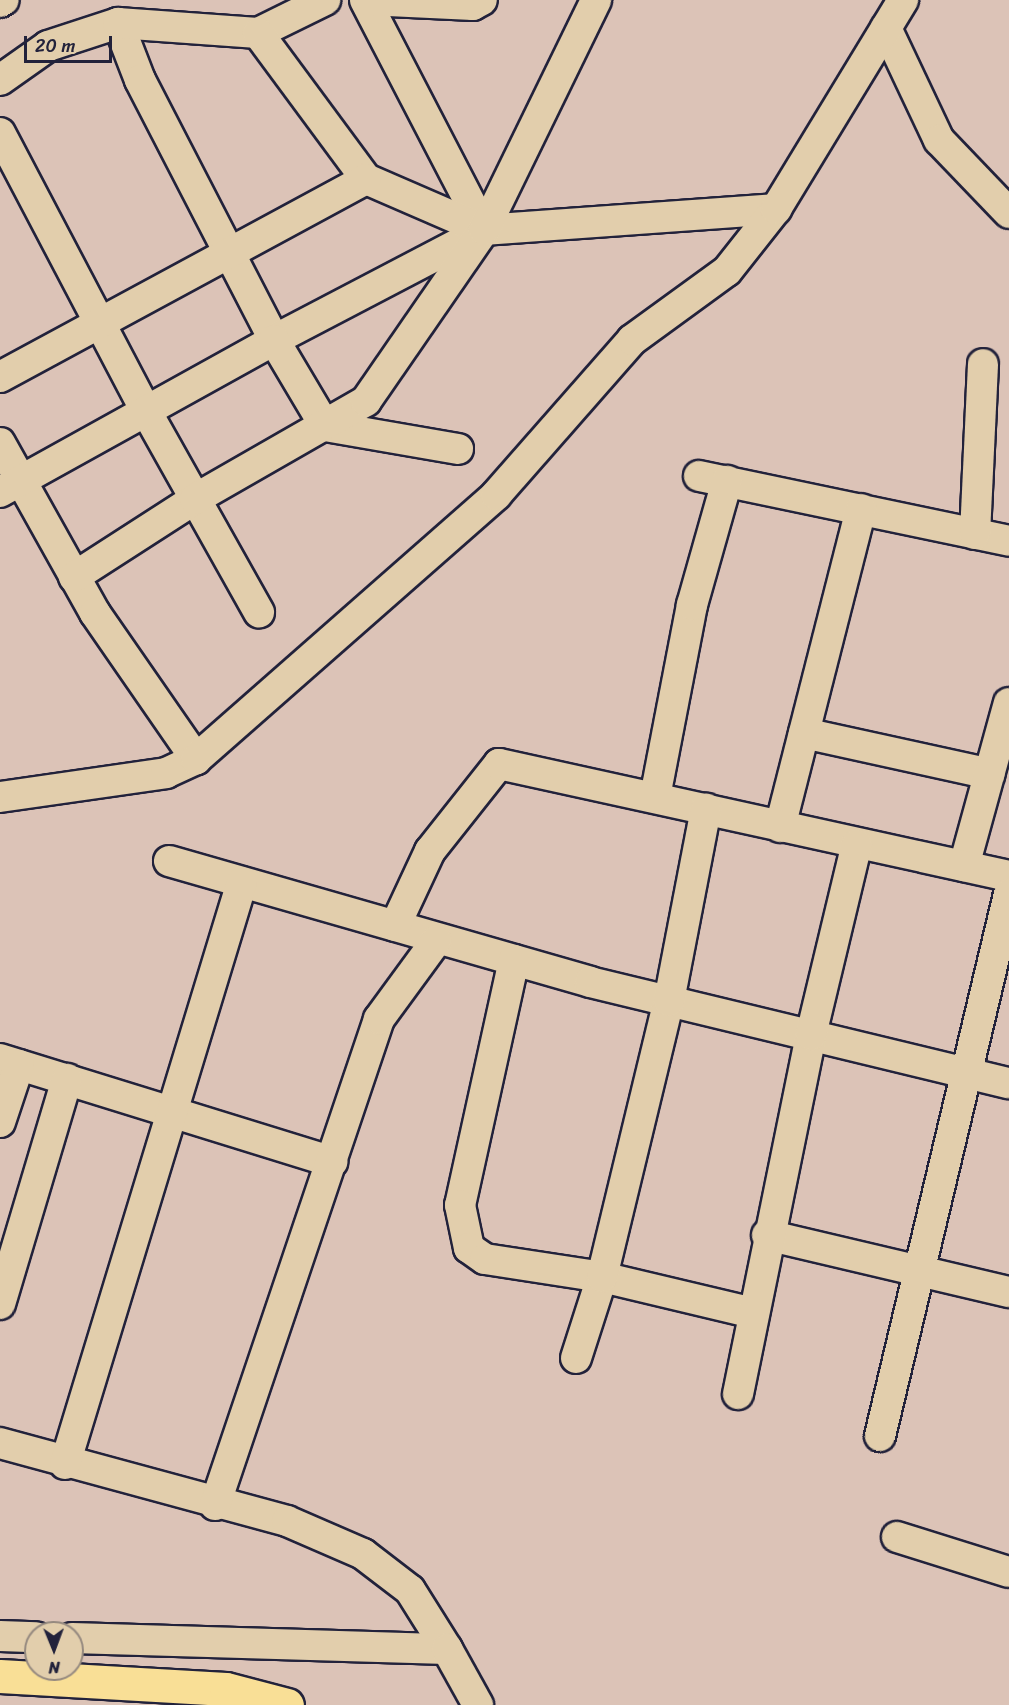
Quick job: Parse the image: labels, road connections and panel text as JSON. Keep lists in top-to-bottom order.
{
  "scale_bar": "20 m",
  "north": "bottom"
}
